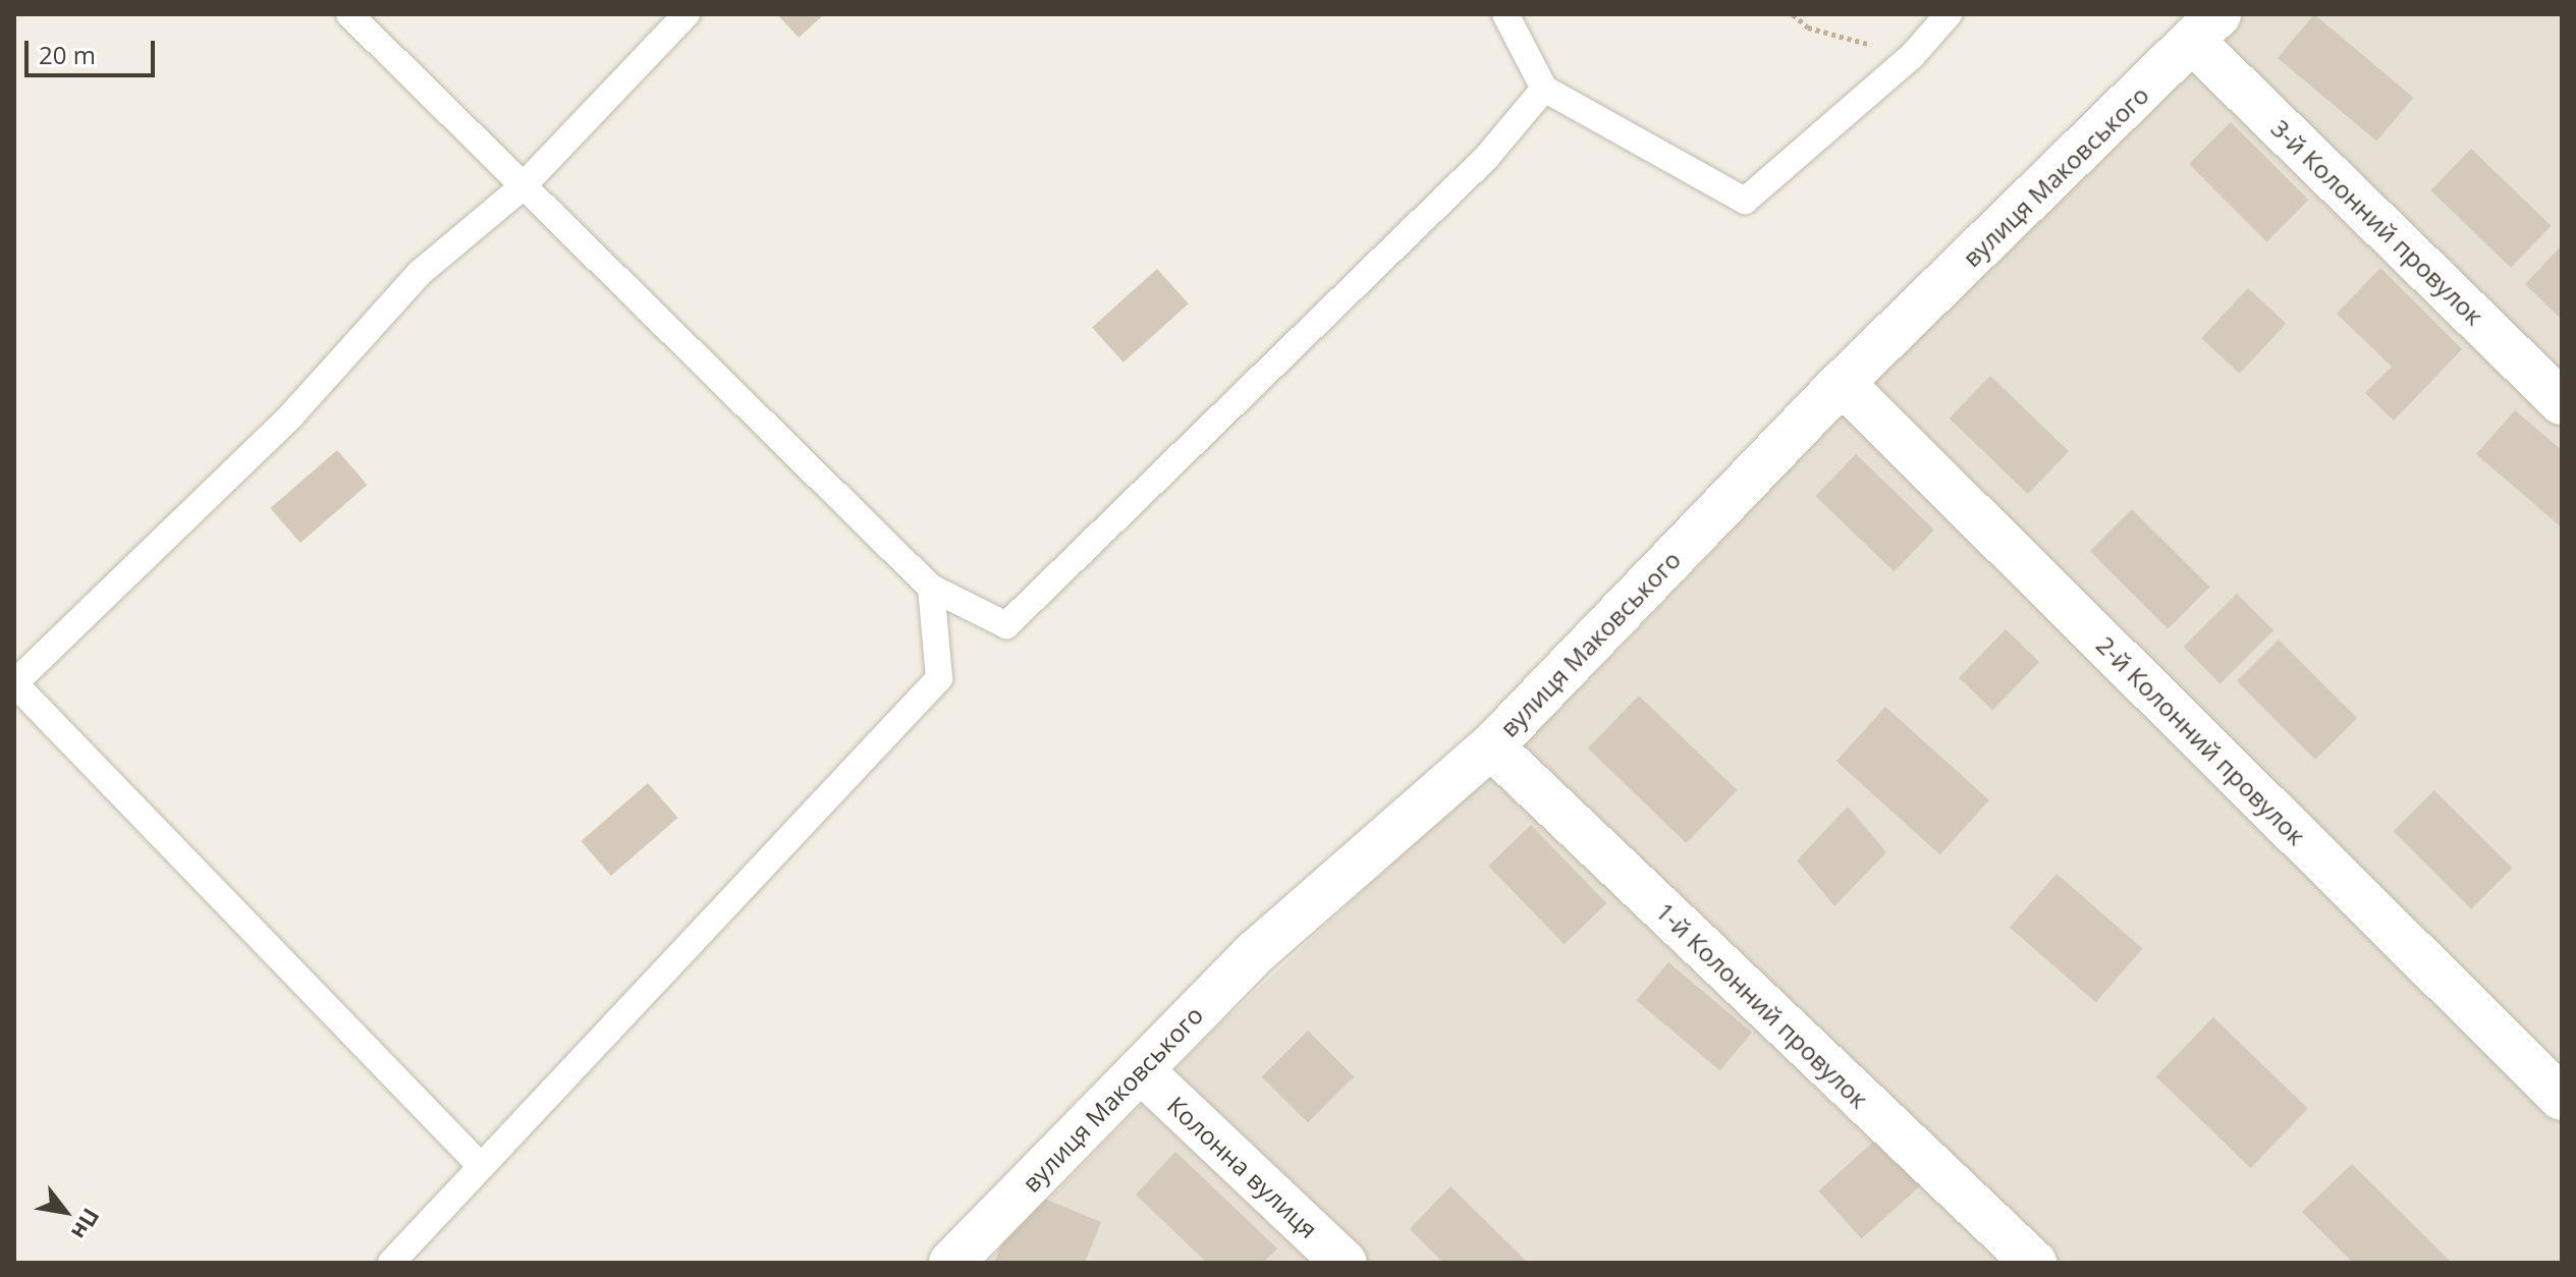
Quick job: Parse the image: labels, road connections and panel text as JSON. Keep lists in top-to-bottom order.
{
  "streets": {
    "street": [
      "вулиця Маковського",
      "3-й Колонний провулок",
      "2-й Колонний провулок",
      "1-й Колонний провулок",
      "Колонна вулиця"
    ]
  },
  "crossings": [
    ["вулиця Маковського", "3-й Колонний провулок"],
    ["вулиця Маковського", "2-й Колонний провулок"],
    ["вулиця Маковського", "1-й Колонний провулок"],
    ["вулиця Маковського", "Колонна вулиця"]
  ],
  "scale_bar": "20 m",
  "north": "bottom right"
}
